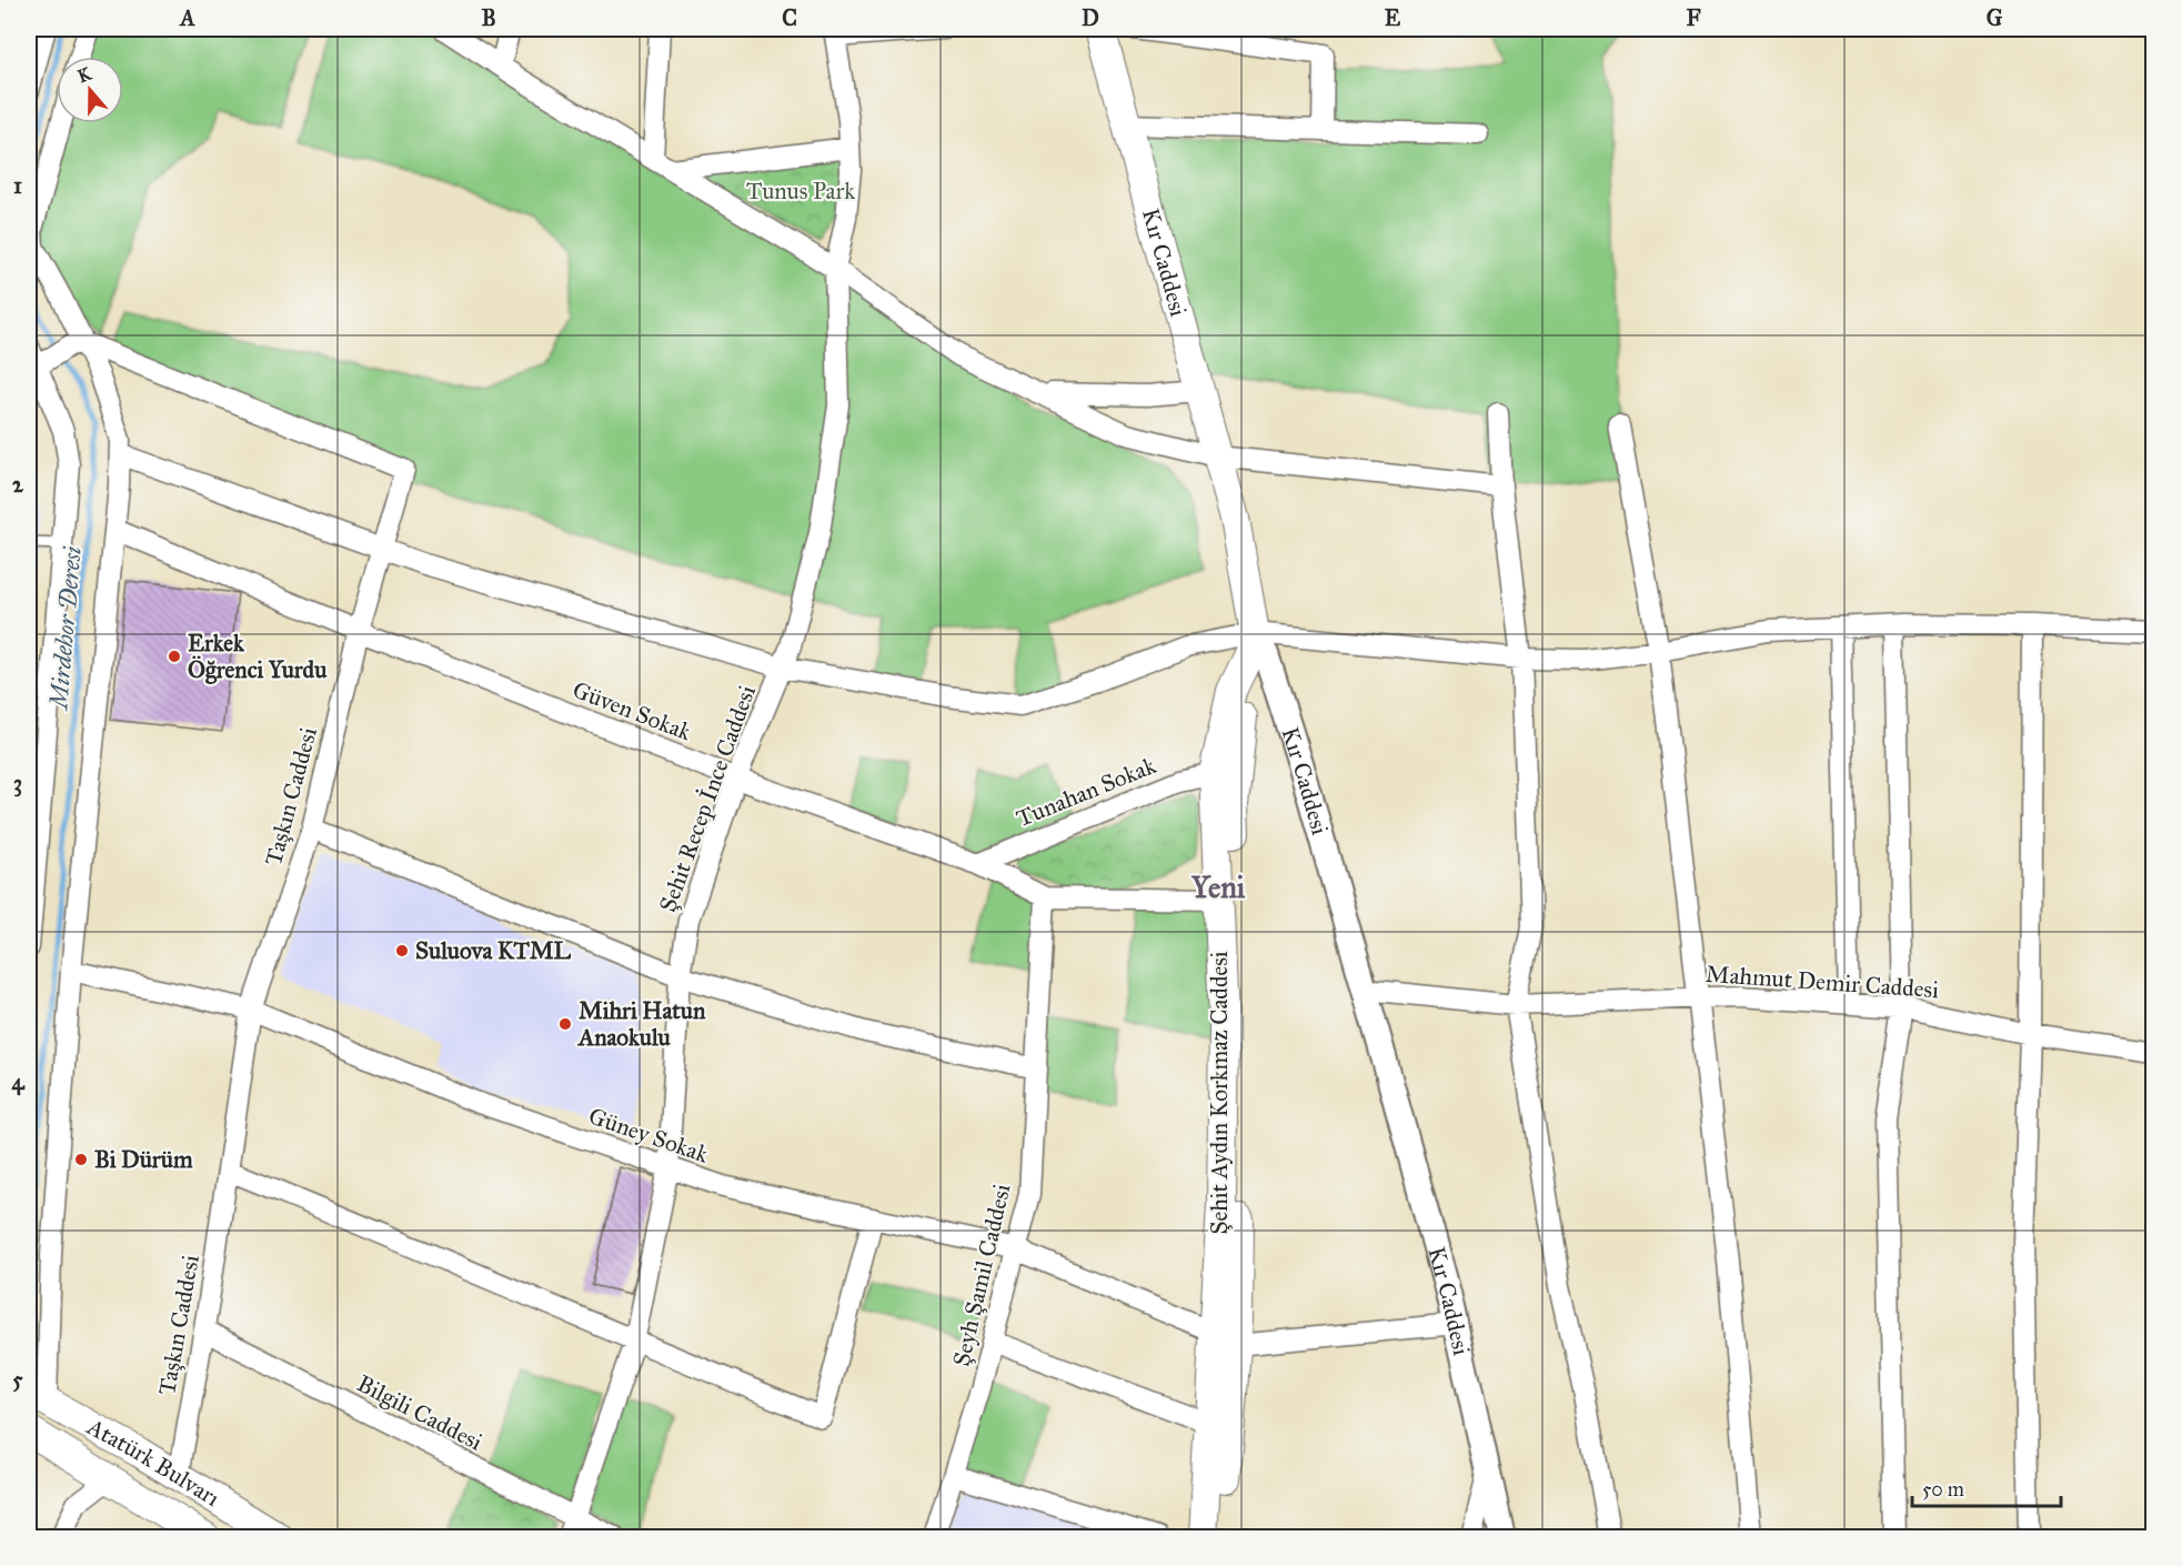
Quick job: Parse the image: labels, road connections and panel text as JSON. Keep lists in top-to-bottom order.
{
  "streets": {
    "main road": ["Kır Caddesi", "Şehit Aydın Korkmaz Caddesi", "Atatürk Bulvarı"],
    "street": [
      "Güven Sokak",
      "Tunahan Sokak",
      "Taşkın Caddesi",
      "Şehit Recep İnce Caddesi",
      "Mahmut Demir Caddesi",
      "Güney Sokak",
      "Şeyh Şamil Caddesi",
      "Bilgili Caddesi"
    ]
  },
  "crossings": [
    ["Kır Caddesi", "Mahmut Demir Caddesi"],
    ["Kır Caddesi", "Şehit Aydın Korkmaz Caddesi"],
    ["Güven Sokak", "Tunahan Sokak"],
    ["Güven Sokak", "Taşkın Caddesi"],
    ["Güven Sokak", "Şehit Recep İnce Caddesi"],
    ["Güven Sokak", "Şehit Aydın Korkmaz Caddesi"],
    ["Güven Sokak", "Şeyh Şamil Caddesi"],
    ["Tunahan Sokak", "Şehit Aydın Korkmaz Caddesi"],
    ["Taşkın Caddesi", "Güney Sokak"],
    ["Taşkın Caddesi", "Bilgili Caddesi"],
    ["Taşkın Caddesi", "Atatürk Bulvarı"],
    ["Şehit Recep İnce Caddesi", "Güney Sokak"],
    ["Şehit Recep İnce Caddesi", "Bilgili Caddesi"],
    ["Şehit Aydın Korkmaz Caddesi", "Güney Sokak"],
    ["Güney Sokak", "Şeyh Şamil Caddesi"]
  ],
  "districts": ["Yeni"],
  "water": ["Mirdehor Deresi"],
  "parks": ["Tunus Park"],
  "places": [
    "Erkek Öğrenci Yurdu",
    "Suluova KTML",
    "Mihri Hatun Anaokulu",
    "Bi Dürüm"
  ],
  "scale_bar": "50 m",
  "north": "top",
  "grid": {
    "columns": [
      "A",
      "B",
      "C",
      "D",
      "E",
      "F",
      "G"
    ],
    "rows": [
      "1",
      "2",
      "3",
      "4",
      "5"
    ]
  }
}
